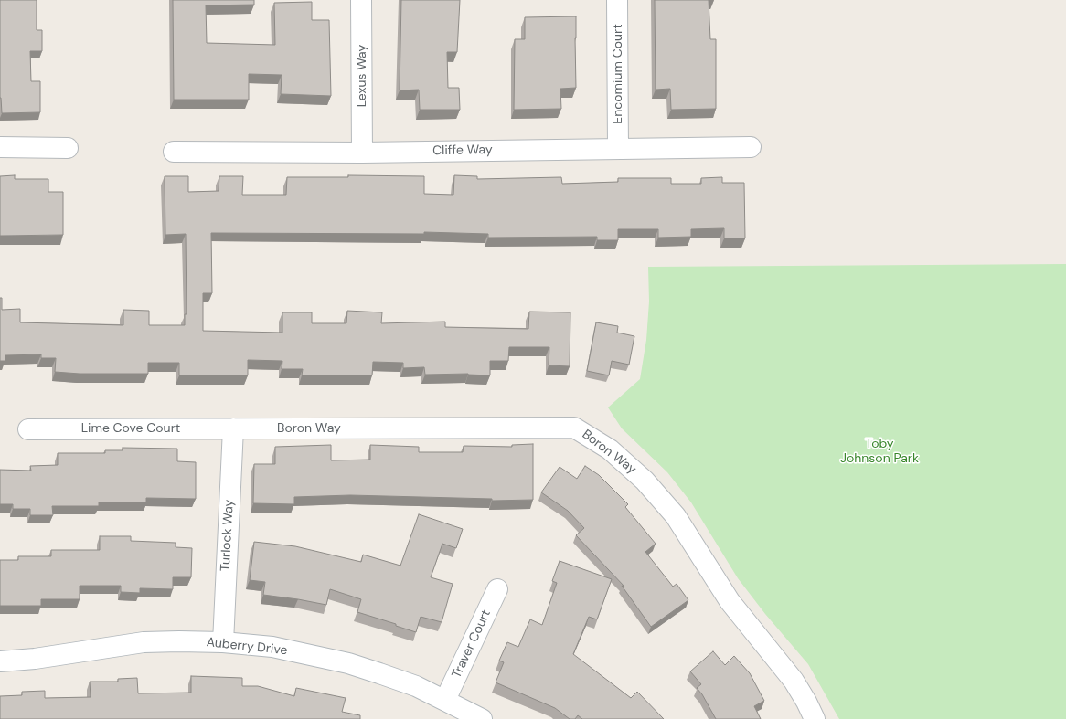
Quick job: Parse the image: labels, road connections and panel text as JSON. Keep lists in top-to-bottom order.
{
  "streets": {
    "street": [
      "Encomium Court",
      "Lexus Way",
      "Cliffe Way",
      "Lime Cove Court",
      "Boron Way",
      "Turlock Way",
      "Traver Court",
      "Auberry Drive"
    ]
  },
  "crossings": [
    ["Encomium Court", "Cliffe Way"],
    ["Lexus Way", "Cliffe Way"],
    ["Lime Cove Court", "Boron Way"],
    ["Lime Cove Court", "Turlock Way"],
    ["Boron Way", "Turlock Way"],
    ["Turlock Way", "Auberry Drive"],
    ["Traver Court", "Auberry Drive"]
  ],
  "parks": ["Toby Johnson Park"]
}
